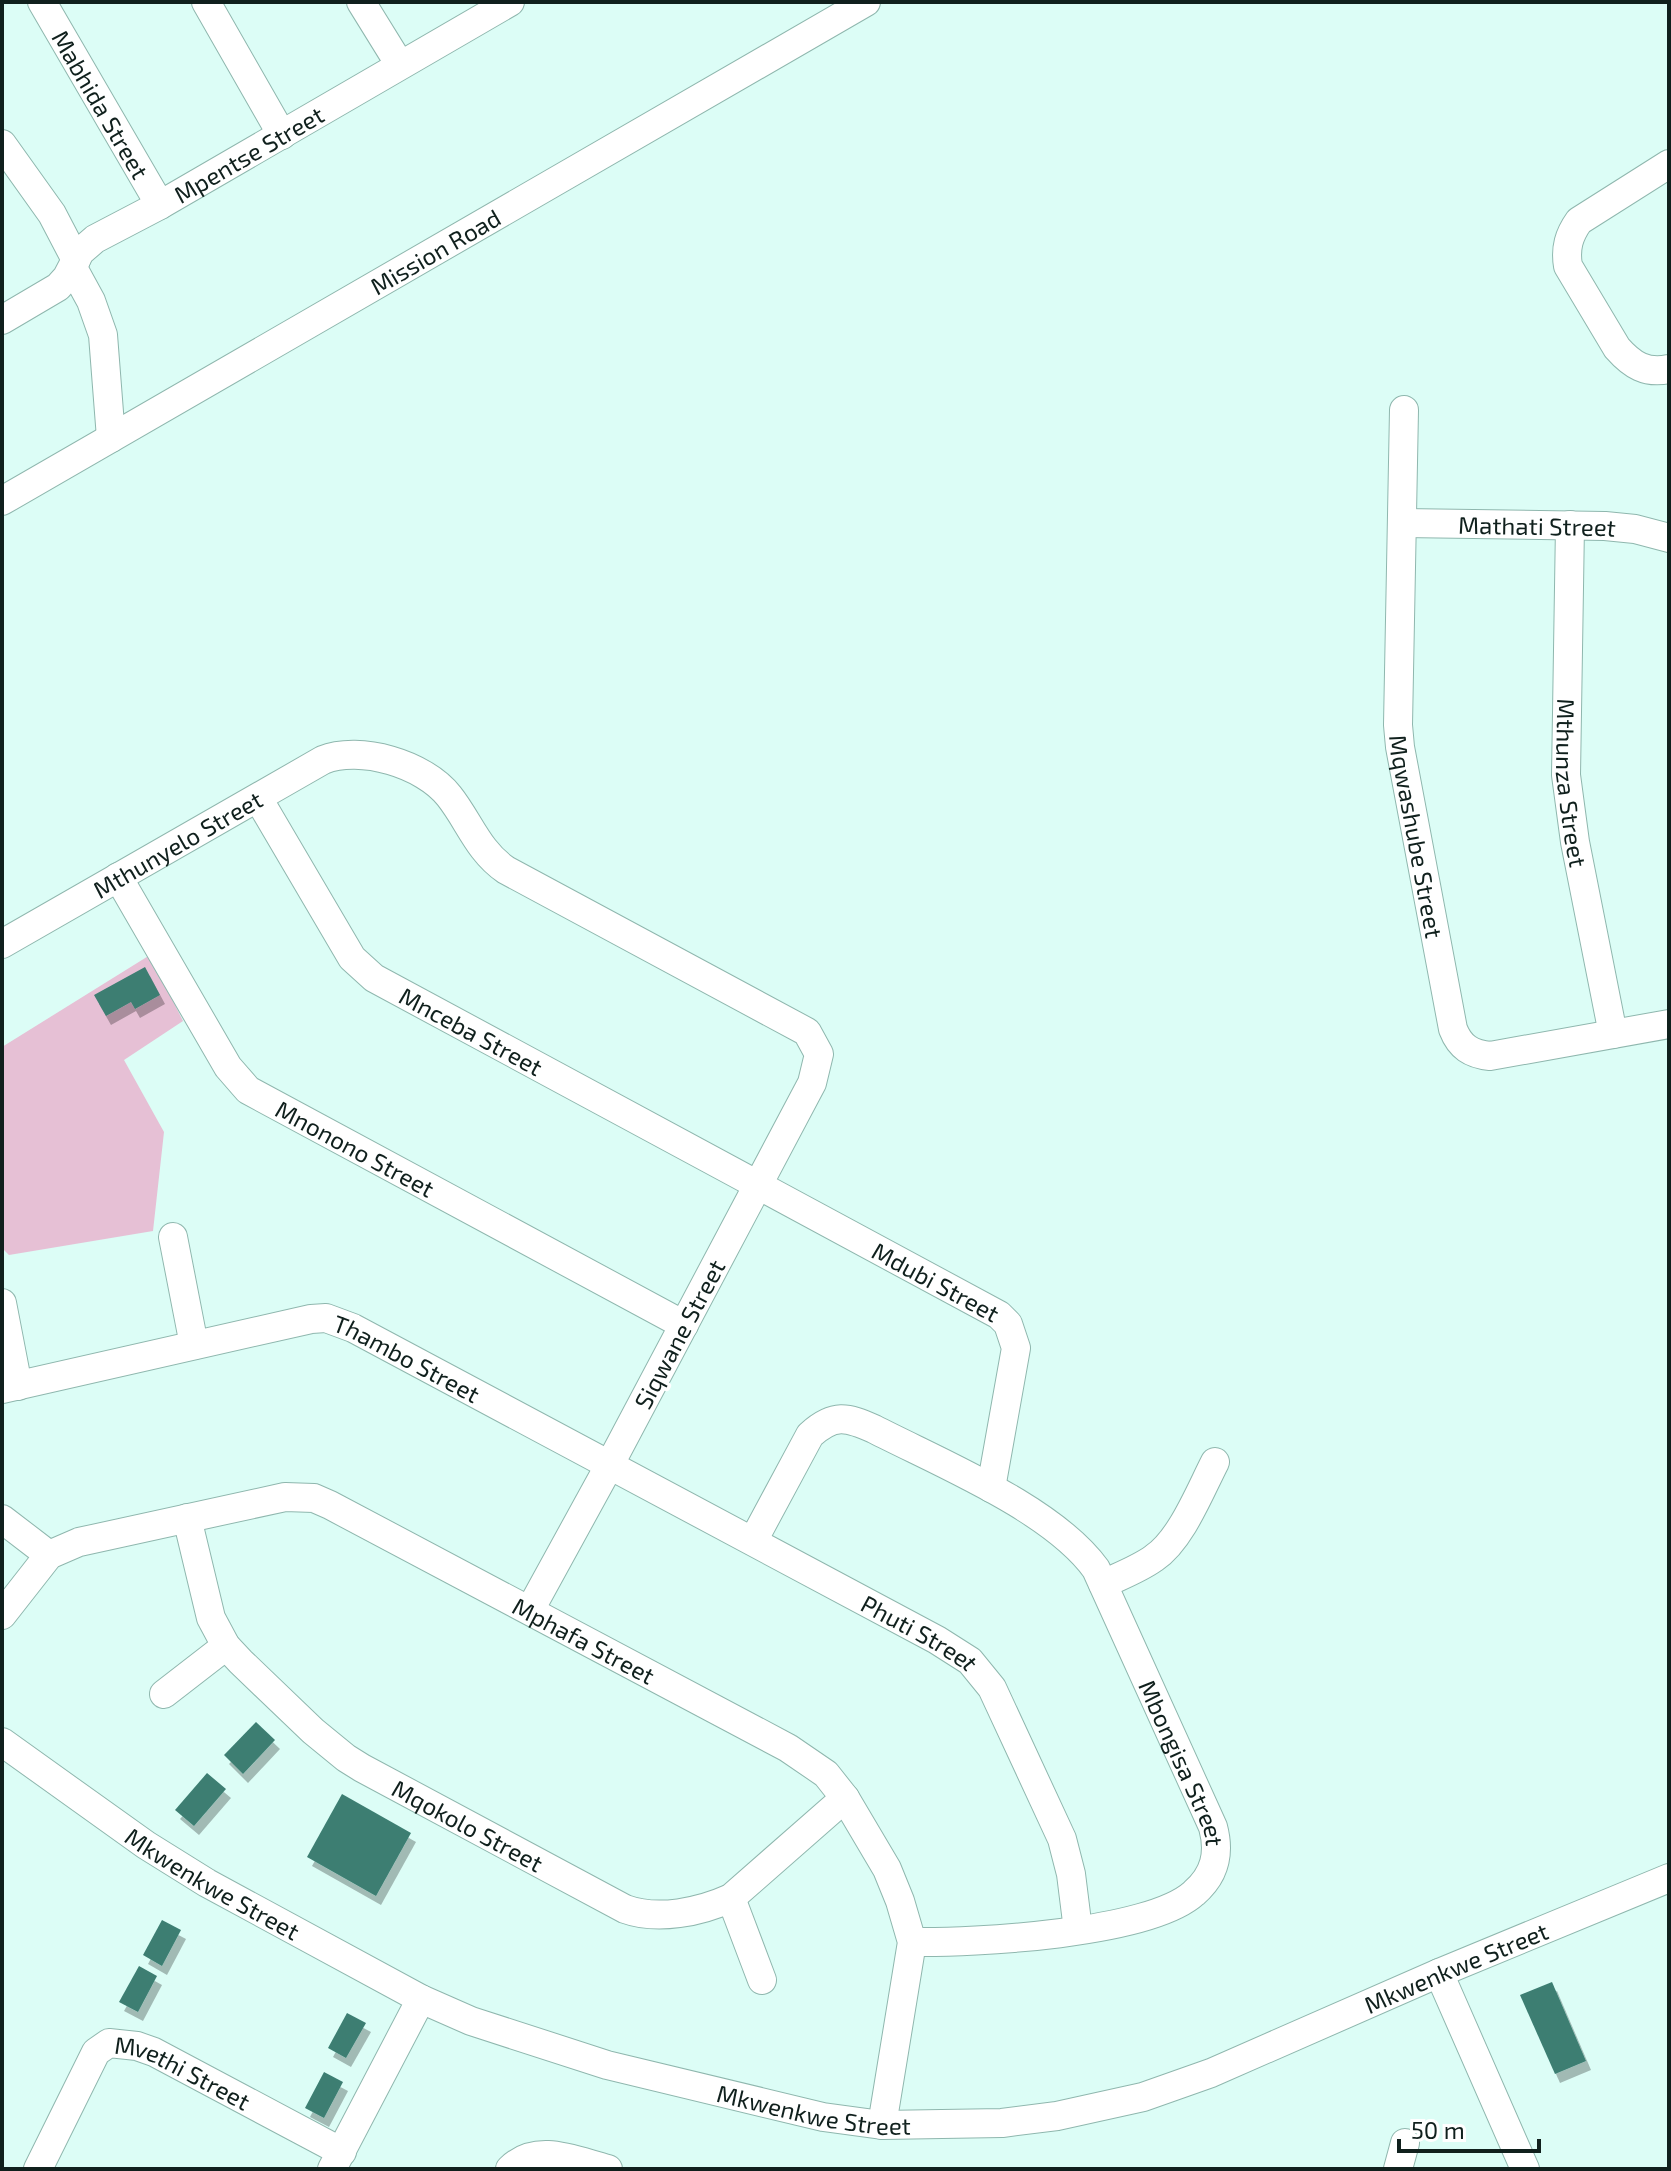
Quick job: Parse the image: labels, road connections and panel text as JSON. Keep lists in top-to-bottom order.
{
  "streets": {
    "street": [
      "Mabhida Street",
      "Mpentse Street",
      "Mission Road",
      "Mathati Street",
      "Mthunza Street",
      "Mqwashube Street",
      "Mthunyelo Street",
      "Mnceba Street",
      "Mnonono Street",
      "Mdubi Street",
      "Siqwane Street",
      "Thambo Street",
      "Phuti Street",
      "Mphafa Street",
      "Mbongisa Street",
      "Mqokolo Street",
      "Mkwenkwe Street",
      "Mvethi Street"
    ]
  },
  "crossings": [
    ["Mabhida Street", "Mpentse Street"],
    ["Mathati Street", "Mthunza Street"],
    ["Mathati Street", "Mqwashube Street"],
    ["Mthunza Street", "Mqwashube Street"],
    ["Mthunyelo Street", "Mnceba Street"],
    ["Mthunyelo Street", "Mnonono Street"],
    ["Mthunyelo Street", "Siqwane Street"],
    ["Mnceba Street", "Mdubi Street"],
    ["Mnceba Street", "Siqwane Street"],
    ["Mnonono Street", "Siqwane Street"],
    ["Mdubi Street", "Siqwane Street"],
    ["Mdubi Street", "Mbongisa Street"],
    ["Siqwane Street", "Thambo Street"],
    ["Siqwane Street", "Phuti Street"],
    ["Siqwane Street", "Mphafa Street"],
    ["Thambo Street", "Phuti Street"],
    ["Phuti Street", "Mbongisa Street"],
    ["Mphafa Street", "Mbongisa Street"],
    ["Mphafa Street", "Mqokolo Street"],
    ["Mphafa Street", "Mkwenkwe Street"]
  ],
  "scale_bar": "50 m"
}
